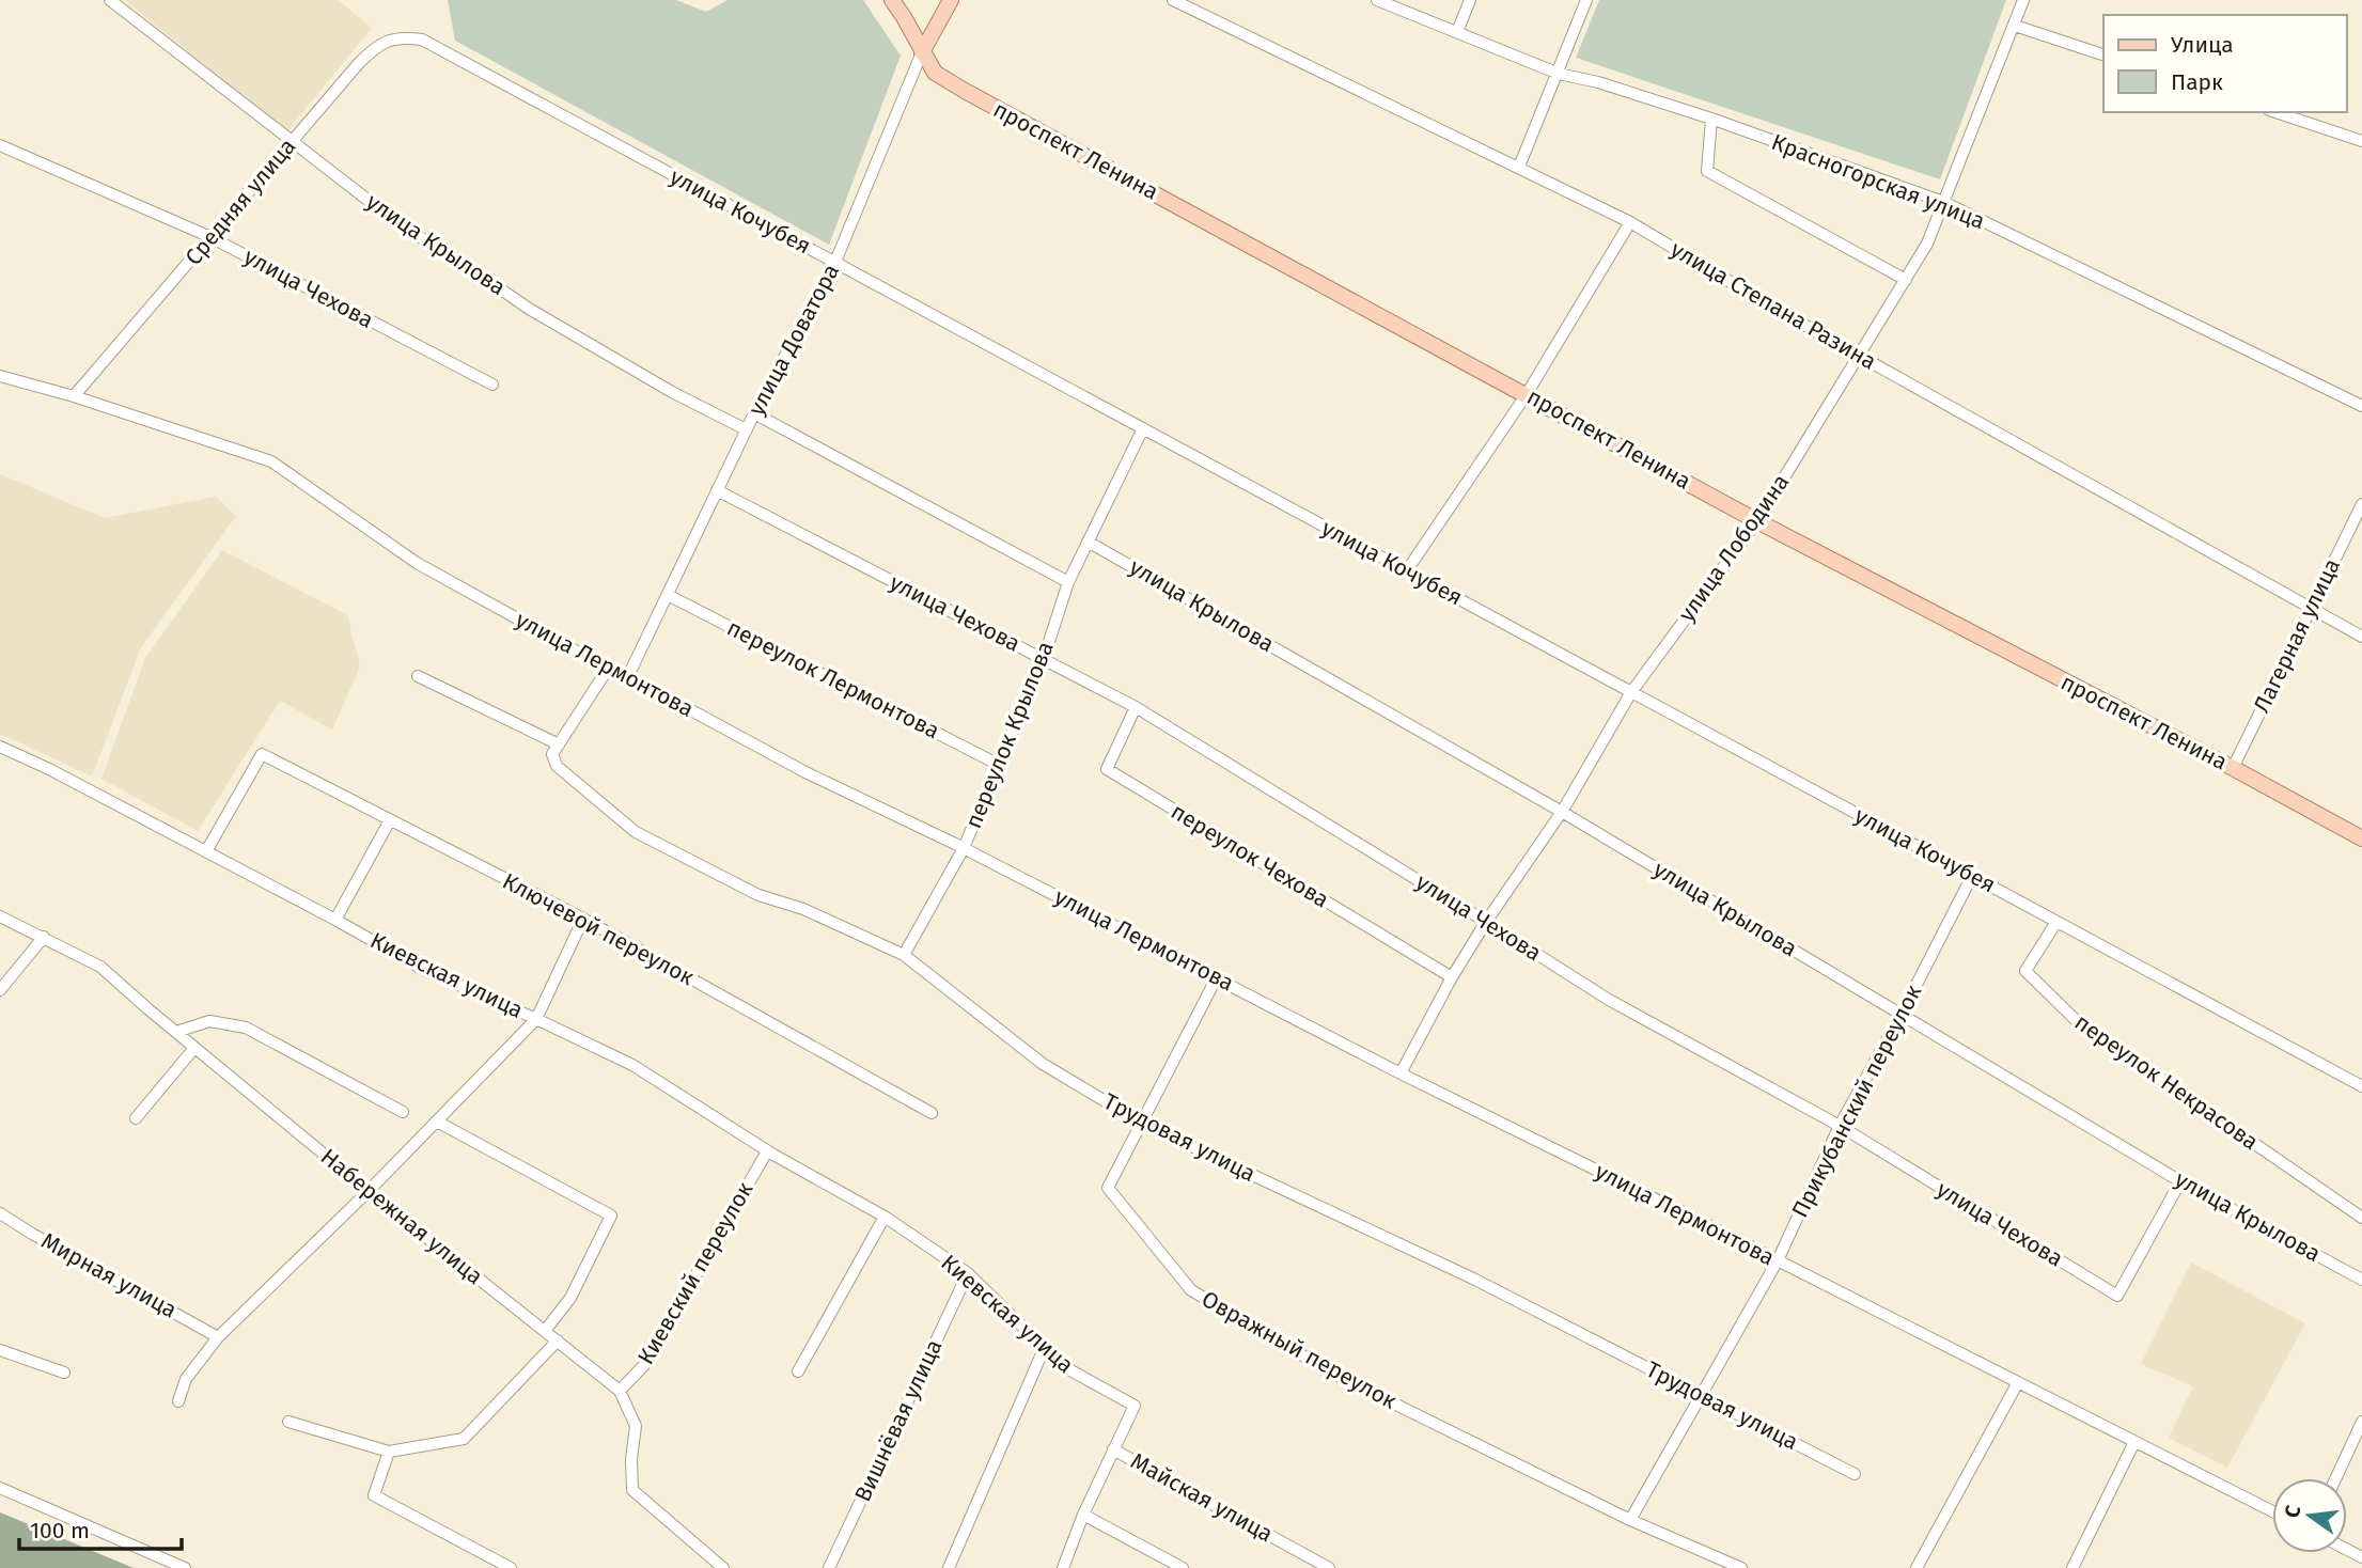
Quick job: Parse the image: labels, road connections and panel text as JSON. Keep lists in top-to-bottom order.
{
  "streets": {
    "main road": ["проспект Ленина", "улица Доватора"],
    "street": [
      "Красногорская улица",
      "Средняя улица",
      "улица Кочубея",
      "улица Крылова",
      "улица Чехова",
      "улица Степана Разина",
      "улица Лободина",
      "Лагерная улица",
      "улица Лермонтова",
      "переулок Лермонтова",
      "переулок Крылова",
      "переулок Чехова",
      "Ключевой переулок",
      "Киевская улица",
      "переулок Некрасова",
      "Прикубанский переулок",
      "Трудовая улица",
      "Набережная улица",
      "Киевский переулок",
      "Мирная улица",
      "Овражный переулок",
      "Вишнёвая улица",
      "Майская улица"
    ]
  },
  "crossings": [
    ["проспект Ленина", "улица Доватора"],
    ["проспект Ленина", "улица Лободина"],
    ["проспект Ленина", "Лагерная улица"],
    ["Красногорская улица", "улица Лободина"],
    ["Средняя улица", "улица Кочубея"],
    ["Средняя улица", "улица Крылова"],
    ["Средняя улица", "улица Чехова"],
    ["Средняя улица", "улица Лермонтова"],
    ["улица Кочубея", "улица Доватора"],
    ["улица Кочубея", "улица Лободина"],
    ["улица Кочубея", "переулок Крылова"],
    ["улица Кочубея", "переулок Некрасова"],
    ["улица Кочубея", "Прикубанский переулок"],
    ["улица Крылова", "улица Чехова"],
    ["улица Крылова", "улица Доватора"],
    ["улица Крылова", "улица Лободина"],
    ["улица Крылова", "переулок Крылова"],
    ["улица Крылова", "Прикубанский переулок"],
    ["улица Чехова", "улица Доватора"],
    ["улица Чехова", "улица Лободина"],
    ["улица Чехова", "переулок Крылова"],
    ["улица Чехова", "переулок Чехова"],
    ["улица Чехова", "Прикубанский переулок"],
    ["улица Степана Разина", "улица Лободина"],
    ["улица Степана Разина", "Лагерная улица"],
    ["улица Доватора", "улица Лермонтова"],
    ["улица Доватора", "переулок Лермонтова"],
    ["улица Лободина", "улица Лермонтова"],
    ["улица Лободина", "переулок Чехова"],
    ["улица Лермонтова", "переулок Крылова"],
    ["улица Лермонтова", "Прикубанский переулок"],
    ["улица Лермонтова", "Овражный переулок"],
    ["переулок Лермонтова", "переулок Крылова"],
    ["переулок Крылова", "Трудовая улица"],
    ["Ключевой переулок", "Киевская улица"],
    ["Киевская улица", "Киевский переулок"],
    ["Киевская улица", "Вишнёвая улица"],
    ["Киевская улица", "Майская улица"],
    ["Прикубанский переулок", "Трудовая улица"],
    ["Прикубанский переулок", "Овражный переулок"],
    ["Трудовая улица", "Овражный переулок"],
    ["Набережная улица", "Киевский переулок"]
  ],
  "legend": ["Улица", "Парк"],
  "scale_bar": "100 m",
  "north": "left"
}
